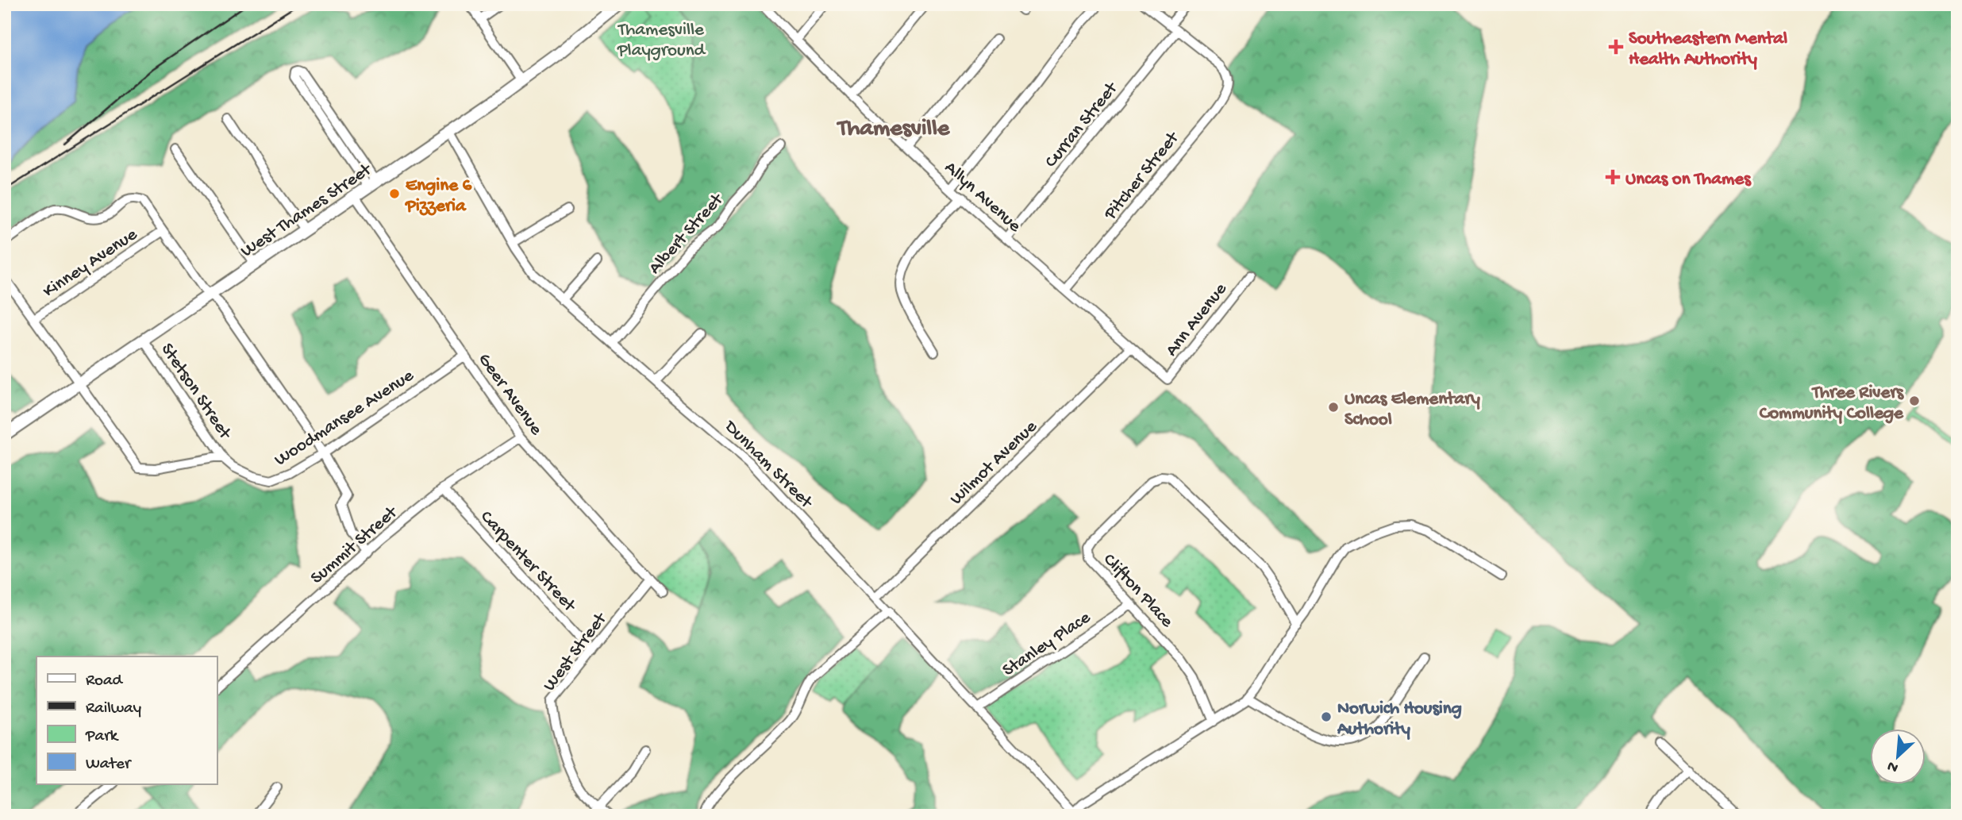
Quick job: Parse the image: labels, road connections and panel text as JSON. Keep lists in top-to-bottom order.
{
  "streets": {
    "main road": ["West Thames Street"],
    "street": [
      "Curran Street",
      "Pitcher Street",
      "Allyn Avenue",
      "Albert Street",
      "Kinney Avenue",
      "Ann Avenue",
      "Stetson Street",
      "Geer Avenue",
      "Woodmansee Avenue",
      "Wilmot Avenue",
      "Dunham Street",
      "Summit Street",
      "Carpenter Street",
      "Clifton Place",
      "Stanley Place",
      "West Street"
    ]
  },
  "crossings": [
    ["Curran Street", "Pitcher Street"],
    ["Curran Street", "Allyn Avenue"],
    ["Pitcher Street", "Allyn Avenue"],
    ["Allyn Avenue", "Ann Avenue"],
    ["Allyn Avenue", "Wilmot Avenue"],
    ["West Thames Street", "Stetson Street"],
    ["West Thames Street", "Geer Avenue"],
    ["West Thames Street", "Dunham Street"],
    ["Albert Street", "Dunham Street"],
    ["Stetson Street", "Woodmansee Avenue"],
    ["Geer Avenue", "Woodmansee Avenue"],
    ["Geer Avenue", "Summit Street"],
    ["Geer Avenue", "West Street"],
    ["Wilmot Avenue", "Dunham Street"],
    ["Dunham Street", "Stanley Place"],
    ["Summit Street", "Carpenter Street"],
    ["Carpenter Street", "West Street"],
    ["Clifton Place", "Stanley Place"]
  ],
  "districts": ["Thamesville"],
  "parks": ["Thamesville Playground"],
  "places": {
    "health": ["Southeastern Mental Health Authority", "Uncas on Thames"],
    "other": [
      "Engine 6 Pizzeria",
      "Three Rivers Community College",
      "Uncas Elementary School",
      "Norwich Housing Authority"
    ]
  },
  "legend": [
    "Road",
    "Railway",
    "Park",
    "Water"
  ],
  "north": "bottom left"
}
